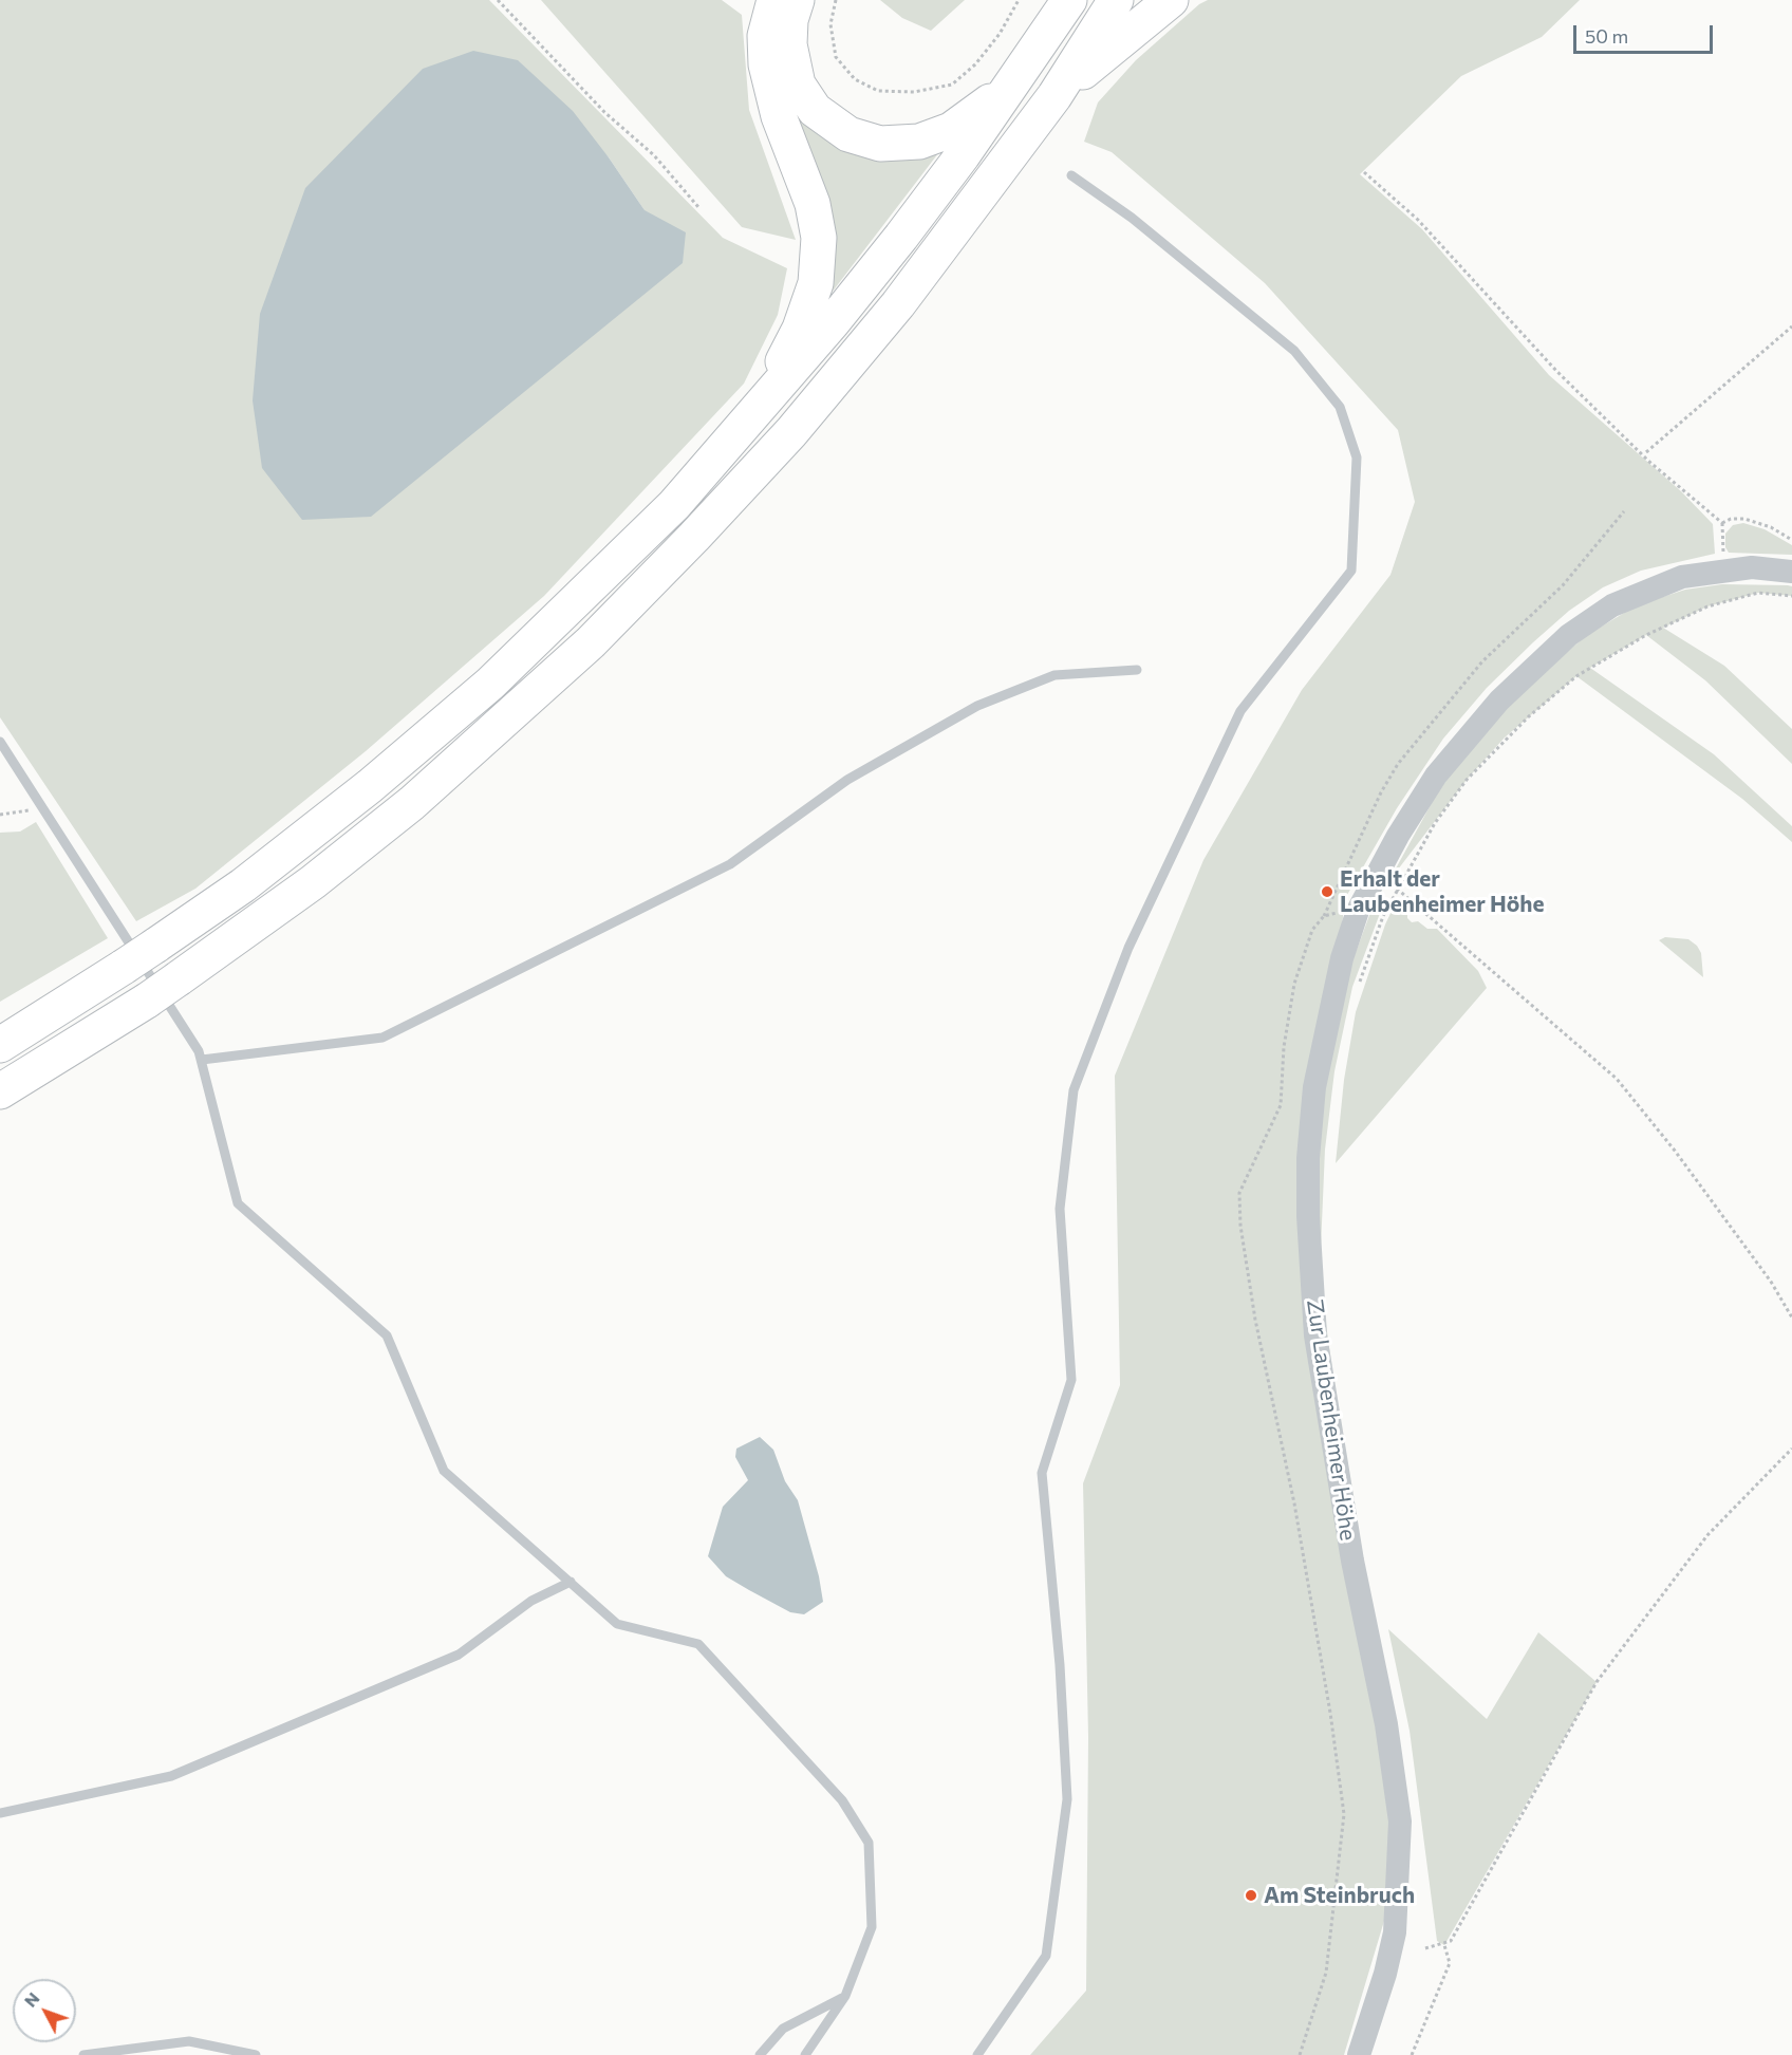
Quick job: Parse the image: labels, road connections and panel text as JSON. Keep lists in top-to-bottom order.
{
  "streets": {
    "street": ["Zur Laubenheimer Höhe"]
  },
  "places": ["Erhalt der Laubenheimer Höhe", "Am Steinbruch"],
  "scale_bar": "50 m",
  "north": "top left"
}
